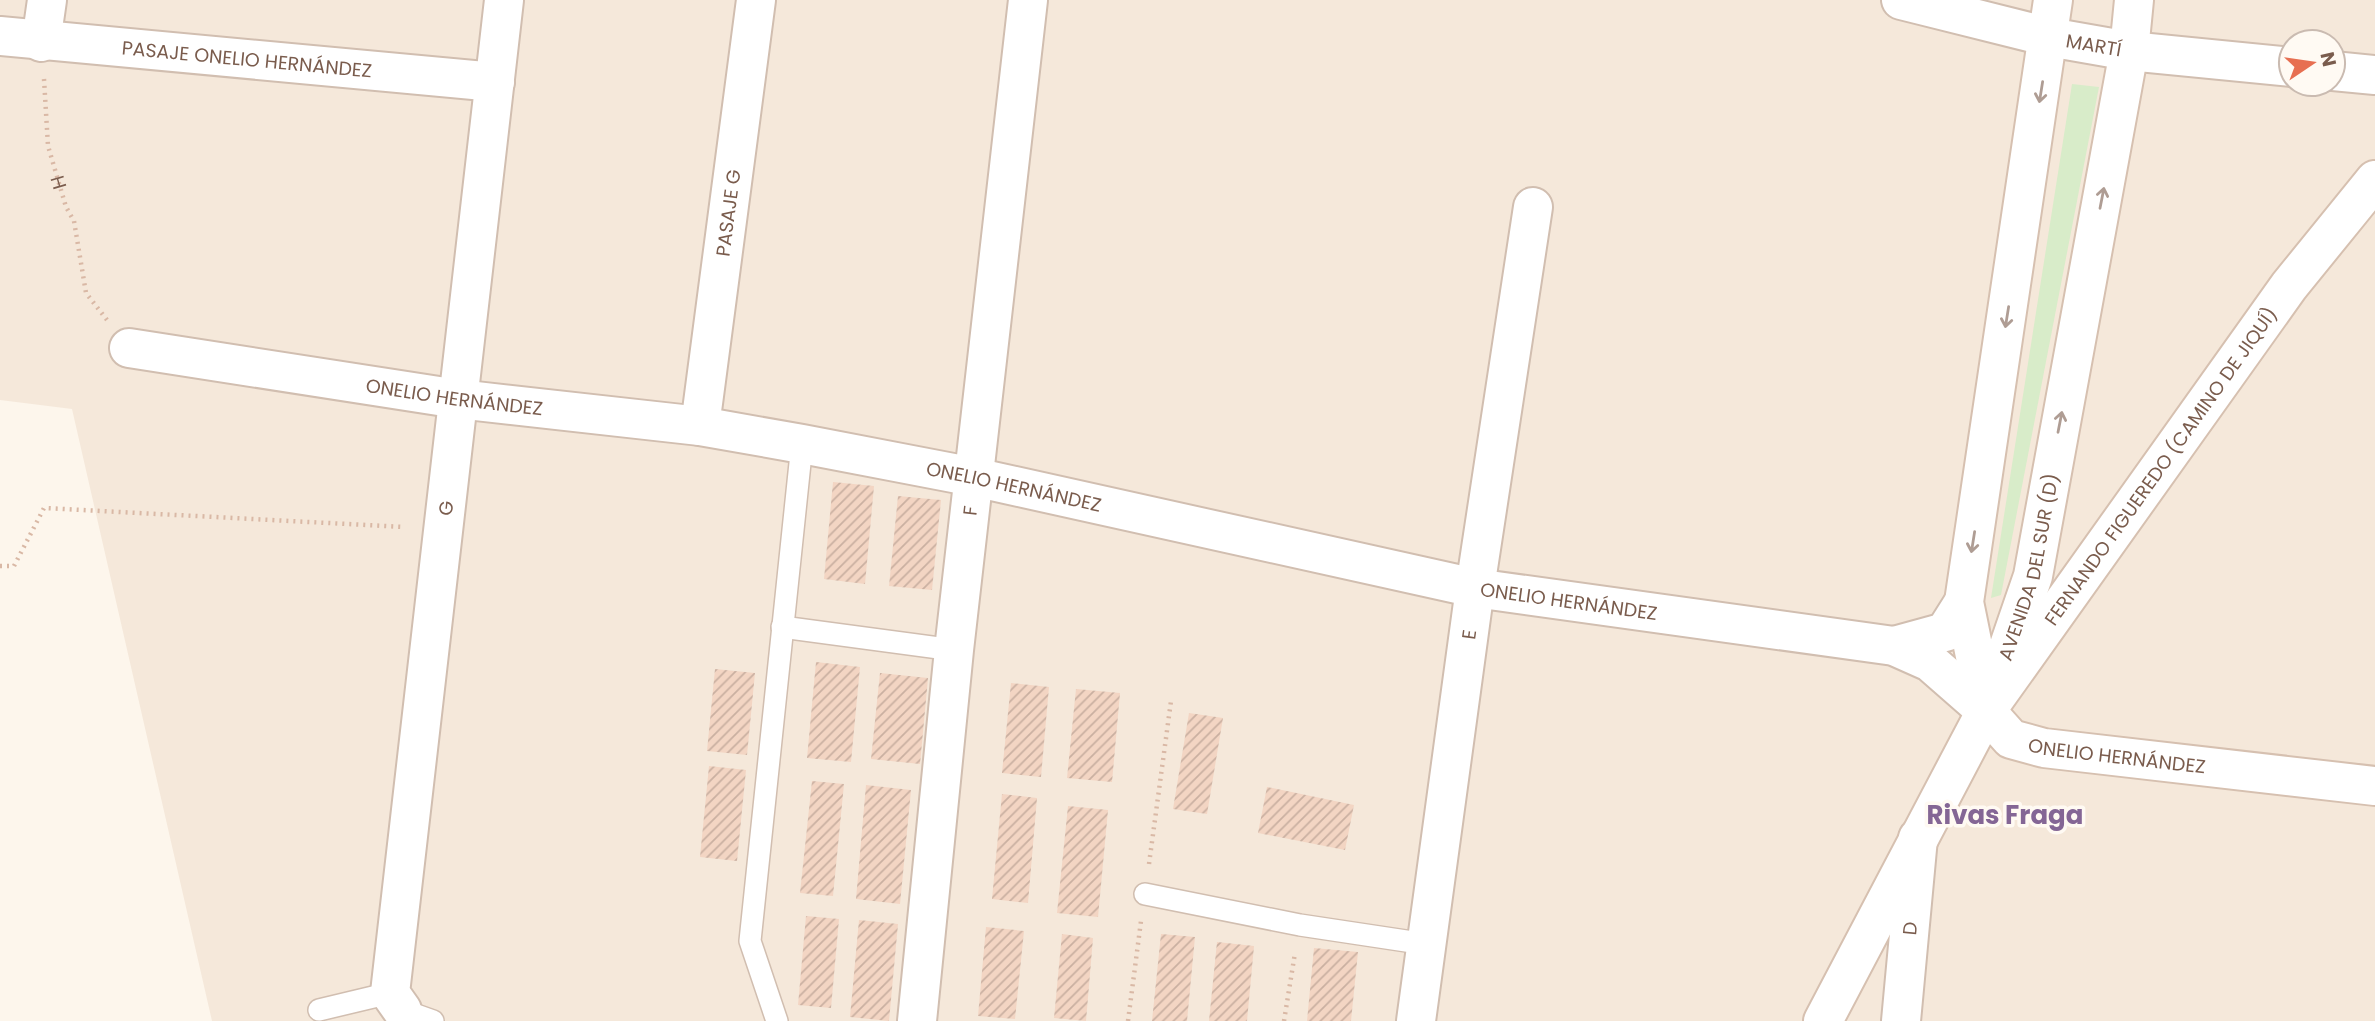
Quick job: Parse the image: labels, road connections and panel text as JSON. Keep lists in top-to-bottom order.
{
  "streets": {
    "street": [
      "MARTÍ",
      "PASAJE ONELIO HERNÁNDEZ",
      "PASAJE G",
      "ONELIO HERNÁNDEZ",
      "FERNANDO FIGUEREDO (CAMINO DE JIQUÍ)",
      "G",
      "F",
      "AVENIDA DEL SUR (D)",
      "E",
      "D"
    ],
    "path": ["H"]
  },
  "crossings": [
    ["MARTÍ", "AVENIDA DEL SUR (D)"],
    ["PASAJE ONELIO HERNÁNDEZ", "H"],
    ["PASAJE ONELIO HERNÁNDEZ", "G"],
    ["H", "ONELIO HERNÁNDEZ"],
    ["PASAJE G", "ONELIO HERNÁNDEZ"],
    ["ONELIO HERNÁNDEZ", "FERNANDO FIGUEREDO (CAMINO DE JIQUÍ)"],
    ["ONELIO HERNÁNDEZ", "G"],
    ["ONELIO HERNÁNDEZ", "F"],
    ["ONELIO HERNÁNDEZ", "AVENIDA DEL SUR (D)"],
    ["ONELIO HERNÁNDEZ", "E"],
    ["FERNANDO FIGUEREDO (CAMINO DE JIQUÍ)", "AVENIDA DEL SUR (D)"],
    ["FERNANDO FIGUEREDO (CAMINO DE JIQUÍ)", "D"]
  ],
  "districts": ["Rivas Fraga"],
  "north": "right"
}
